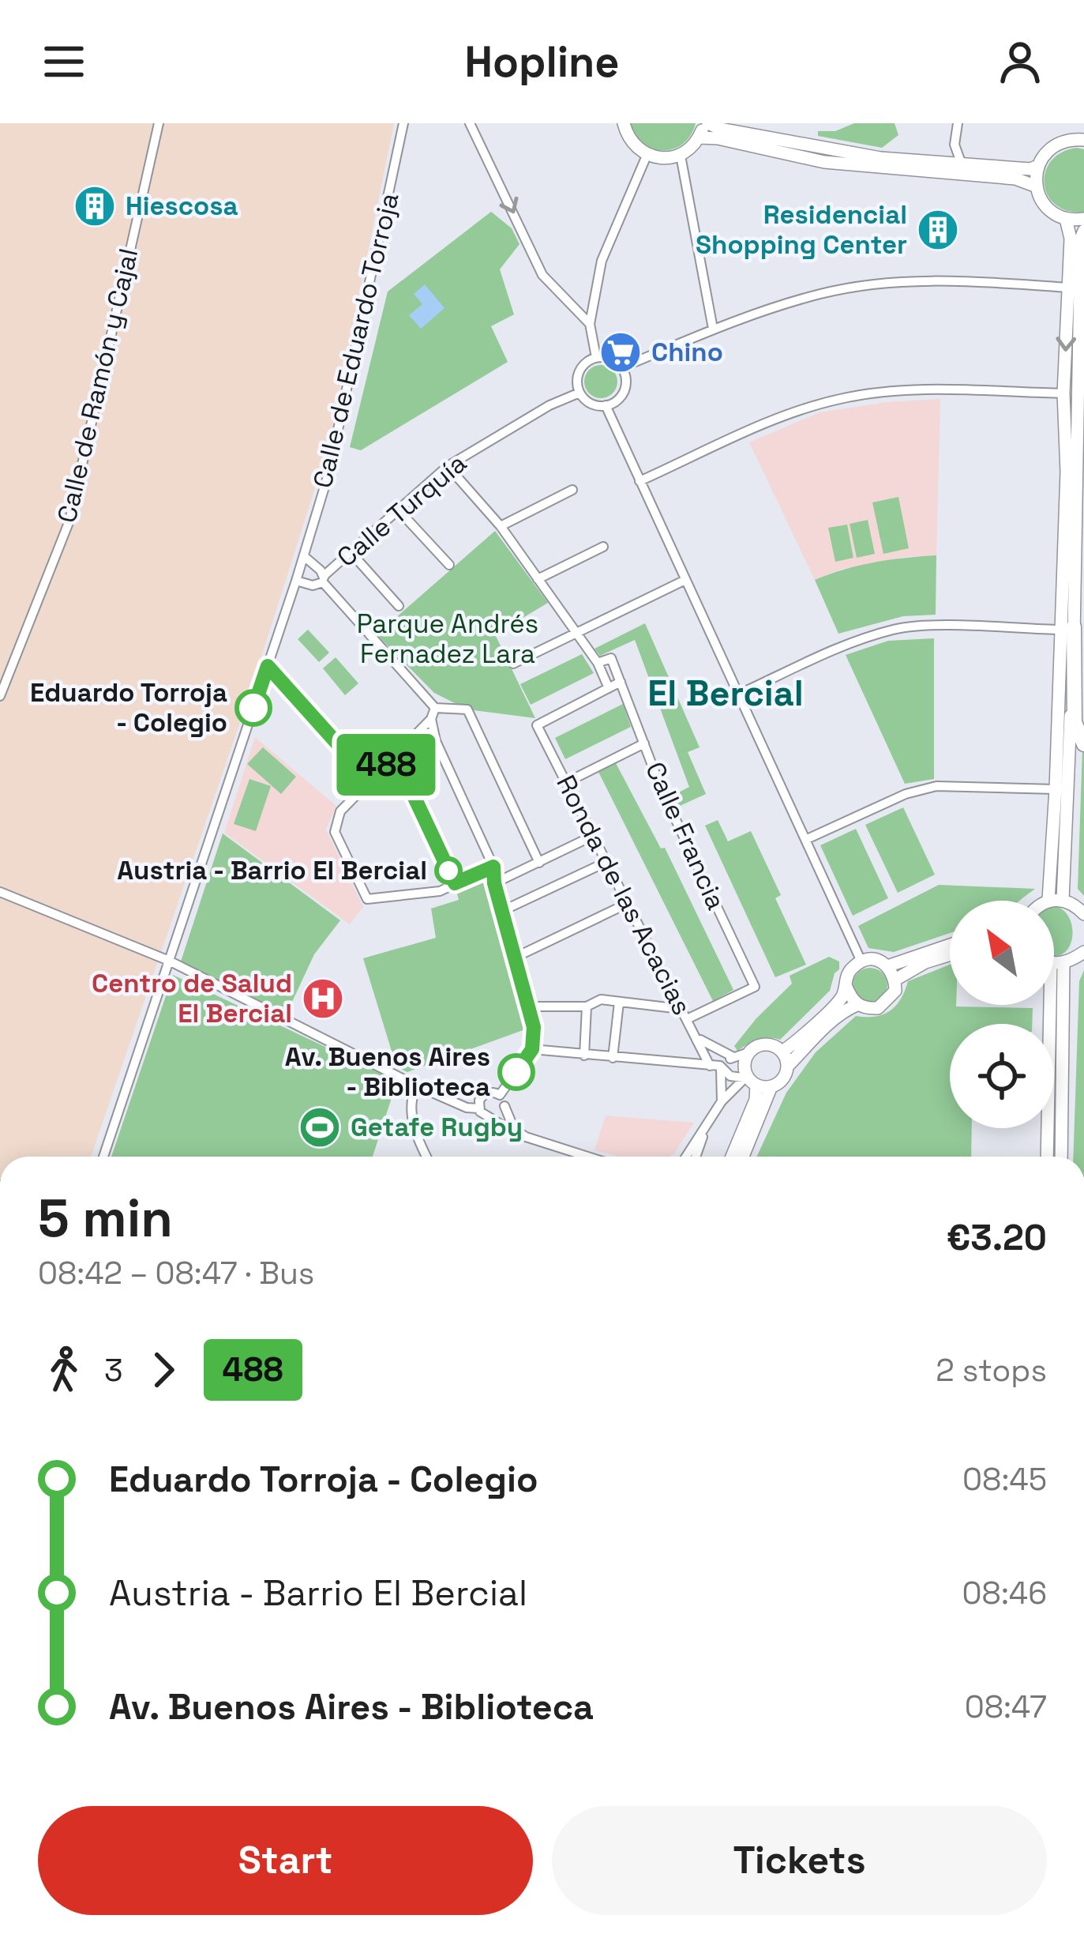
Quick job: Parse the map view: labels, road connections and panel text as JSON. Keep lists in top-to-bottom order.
{
  "streets": {
    "street": [
      "Calle de Eduardo Torroja",
      "Calle de Ramón y Cajal",
      "Calle Turquía",
      "Calle Francia",
      "Ronda de las Acacias"
    ]
  },
  "crossings": [
    ["Calle Francia", "Ronda de las Acacias"]
  ],
  "districts": ["El Bercial"],
  "parks": ["Parque Andrés Fernadez Lara"],
  "places": {
    "building": ["Hiescosa", "Residencial Shopping Center"],
    "supermarket": ["Chino"],
    "other": ["Eduardo Torroja - Colegio", "Austria - Barrio El Bercial", "Av. Buenos Aires - Biblioteca"],
    "hospital": ["Centro de Salud El Bercial"],
    "sports": ["Getafe Rugby"]
  },
  "lines": ["bus line 488"],
  "north": "top left",
  "page": {
    "header": "Hopline",
    "on_map": "488",
    "heading": ["5 min", "08:42 – 08:47 · Bus", "€3.20"],
    "legs": ["3", "488", "2 stops"],
    "list": [
      {
        "name": "Eduardo Torroja - Colegio",
        "value": "08:45"
      },
      {
        "name": "Austria - Barrio El Bercial",
        "value": "08:46"
      },
      {
        "name": "Av. Buenos Aires - Biblioteca",
        "value": "08:47"
      }
    ],
    "buttons": ["Start", "Tickets"]
  }
}
